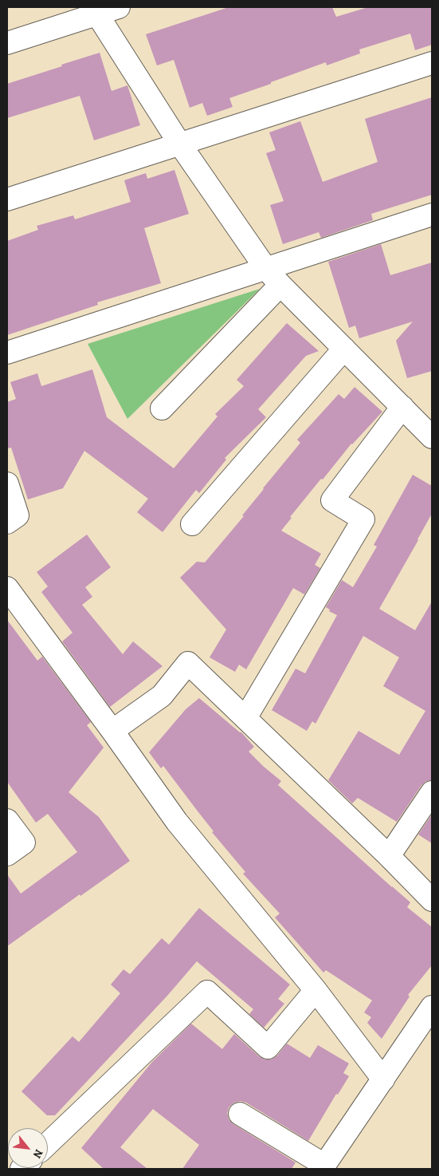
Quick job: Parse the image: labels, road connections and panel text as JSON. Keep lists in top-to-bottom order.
{
  "north": "bottom right"
}
